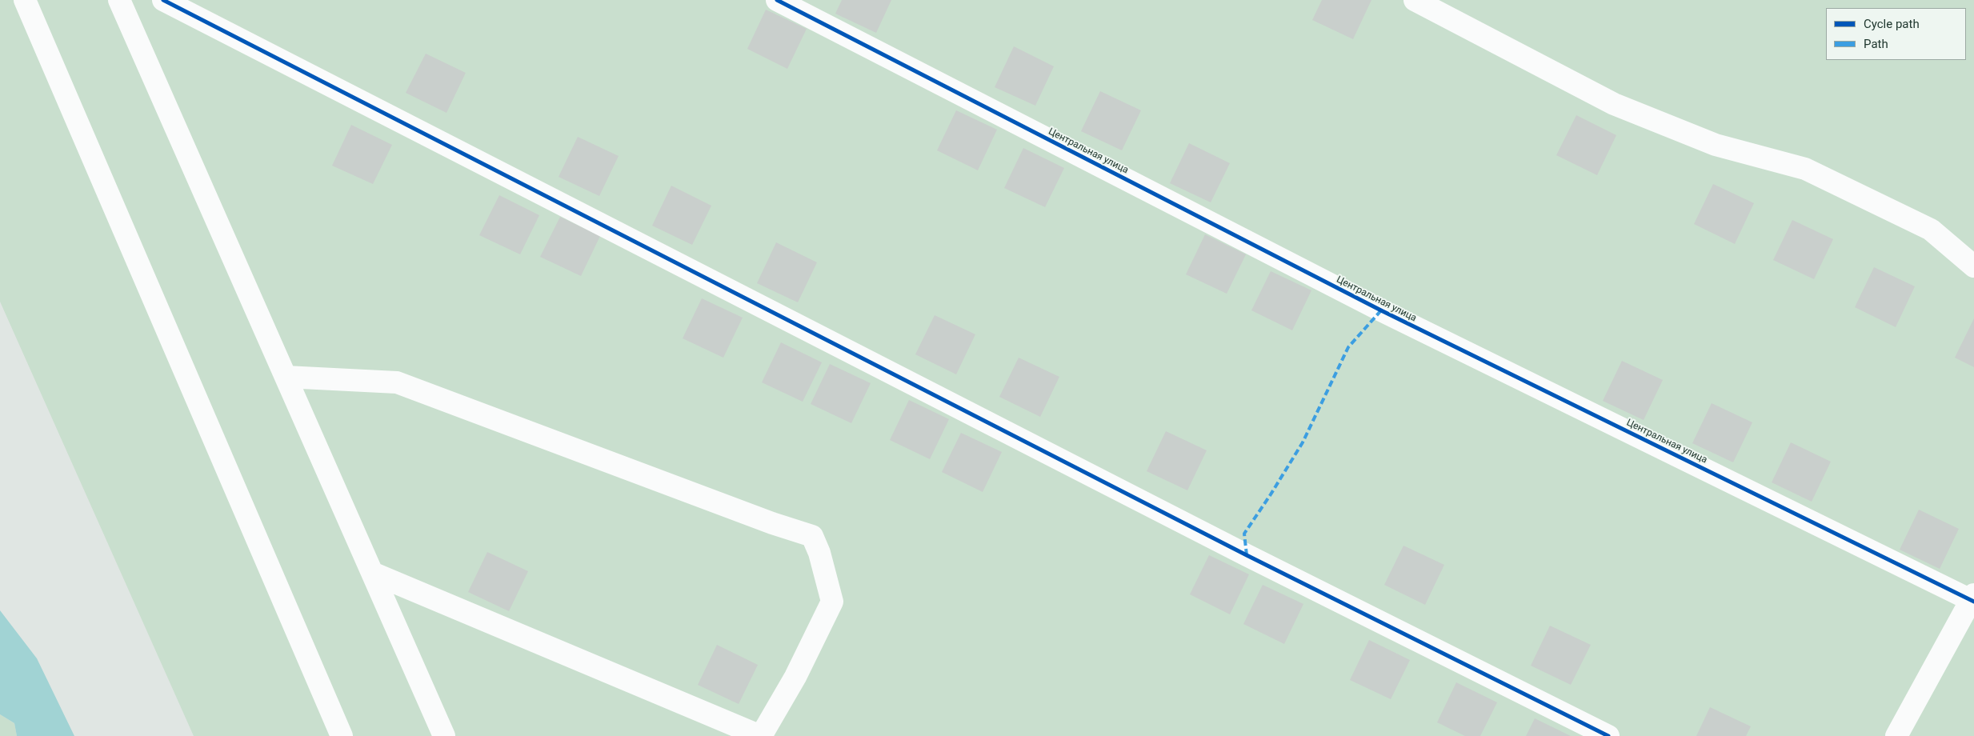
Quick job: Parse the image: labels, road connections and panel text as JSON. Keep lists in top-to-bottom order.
{
  "streets": {
    "street": ["Центральная улица"]
  },
  "legend": ["Cycle path", "Path"]
}
